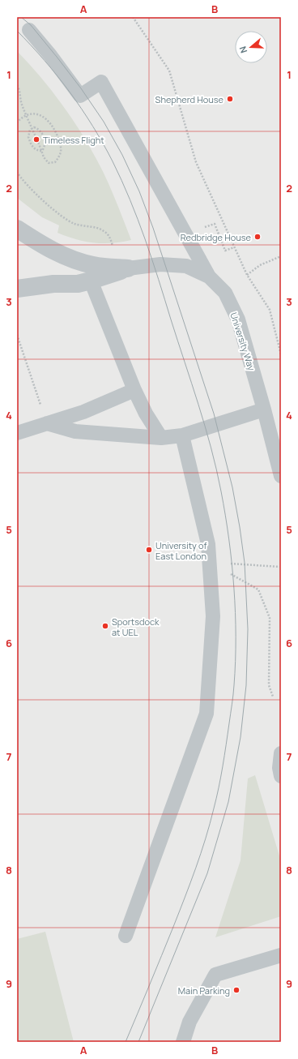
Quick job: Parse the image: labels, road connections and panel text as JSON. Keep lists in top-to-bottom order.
{
  "streets": {
    "street": ["University Way"]
  },
  "places": [
    "Shepherd House",
    "Timeless Flight",
    "Redbridge House",
    "University of East London",
    "Sportsdock at UEL",
    "Main Parking"
  ],
  "north": "left",
  "grid": {
    "columns": ["A", "B"],
    "rows": [
      "1",
      "2",
      "3",
      "4",
      "5",
      "6",
      "7",
      "8",
      "9"
    ]
  }
}
